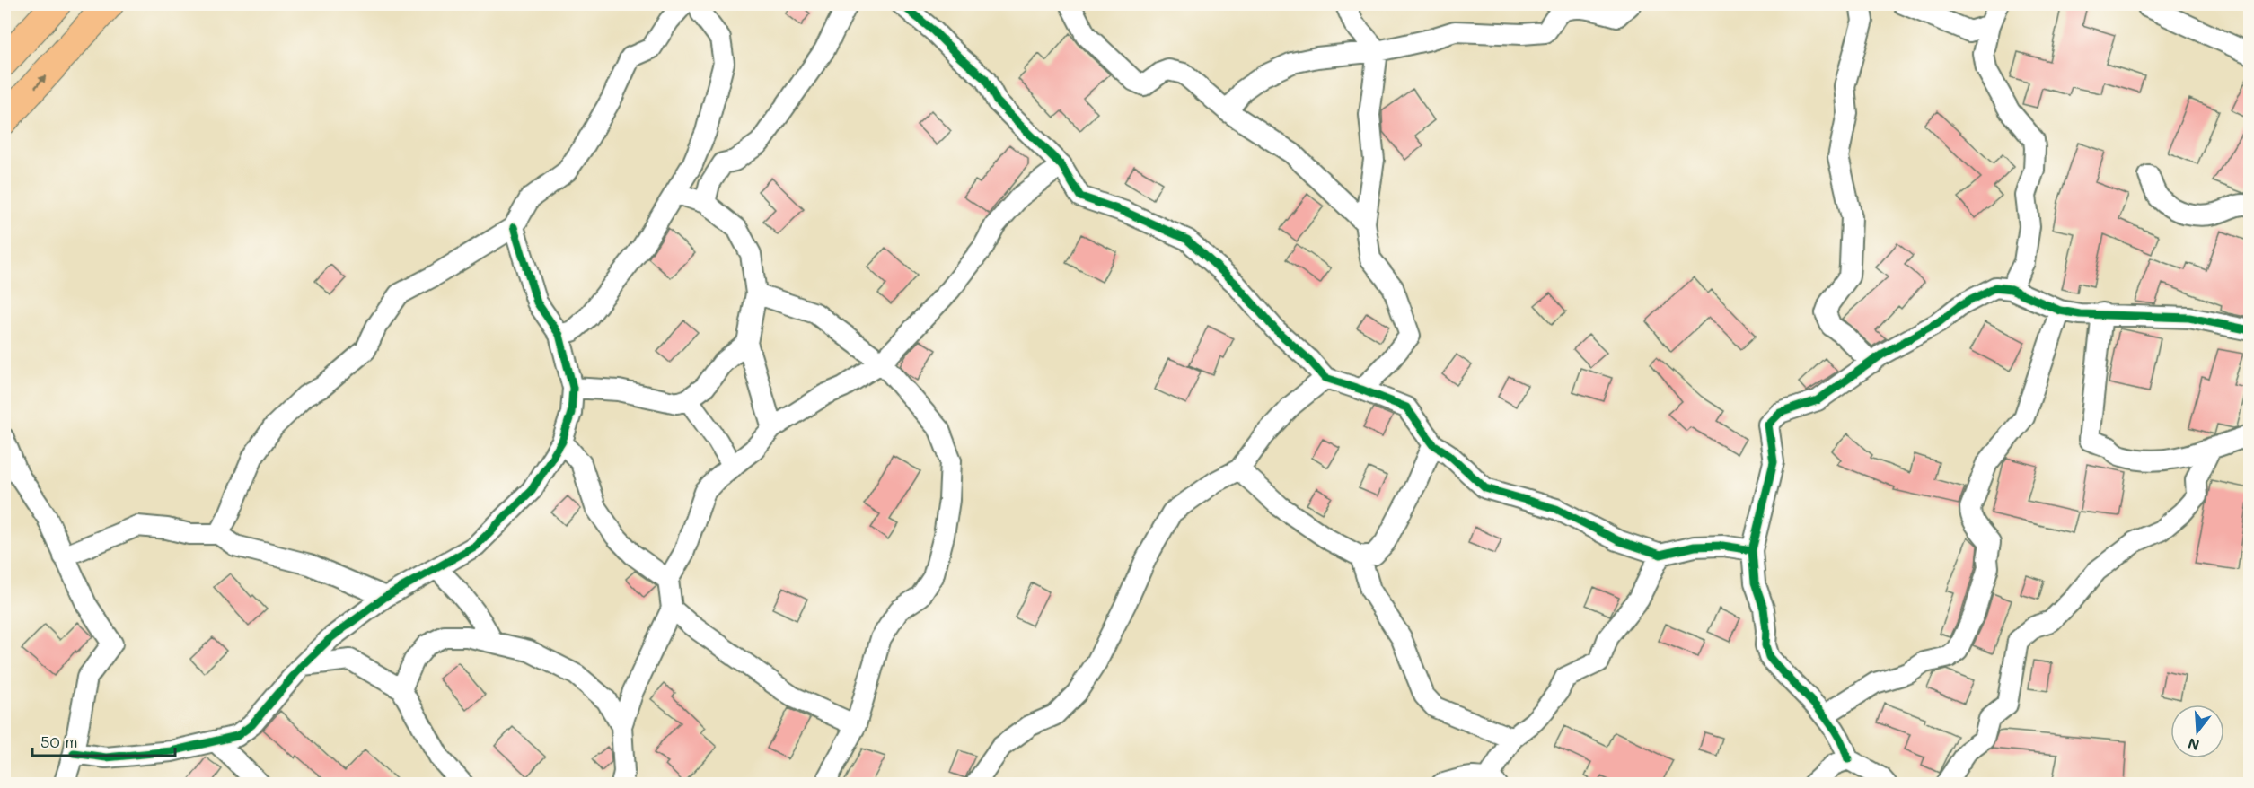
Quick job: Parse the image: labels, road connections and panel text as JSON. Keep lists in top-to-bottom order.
{
  "scale_bar": "50 m",
  "north": "bottom"
}
